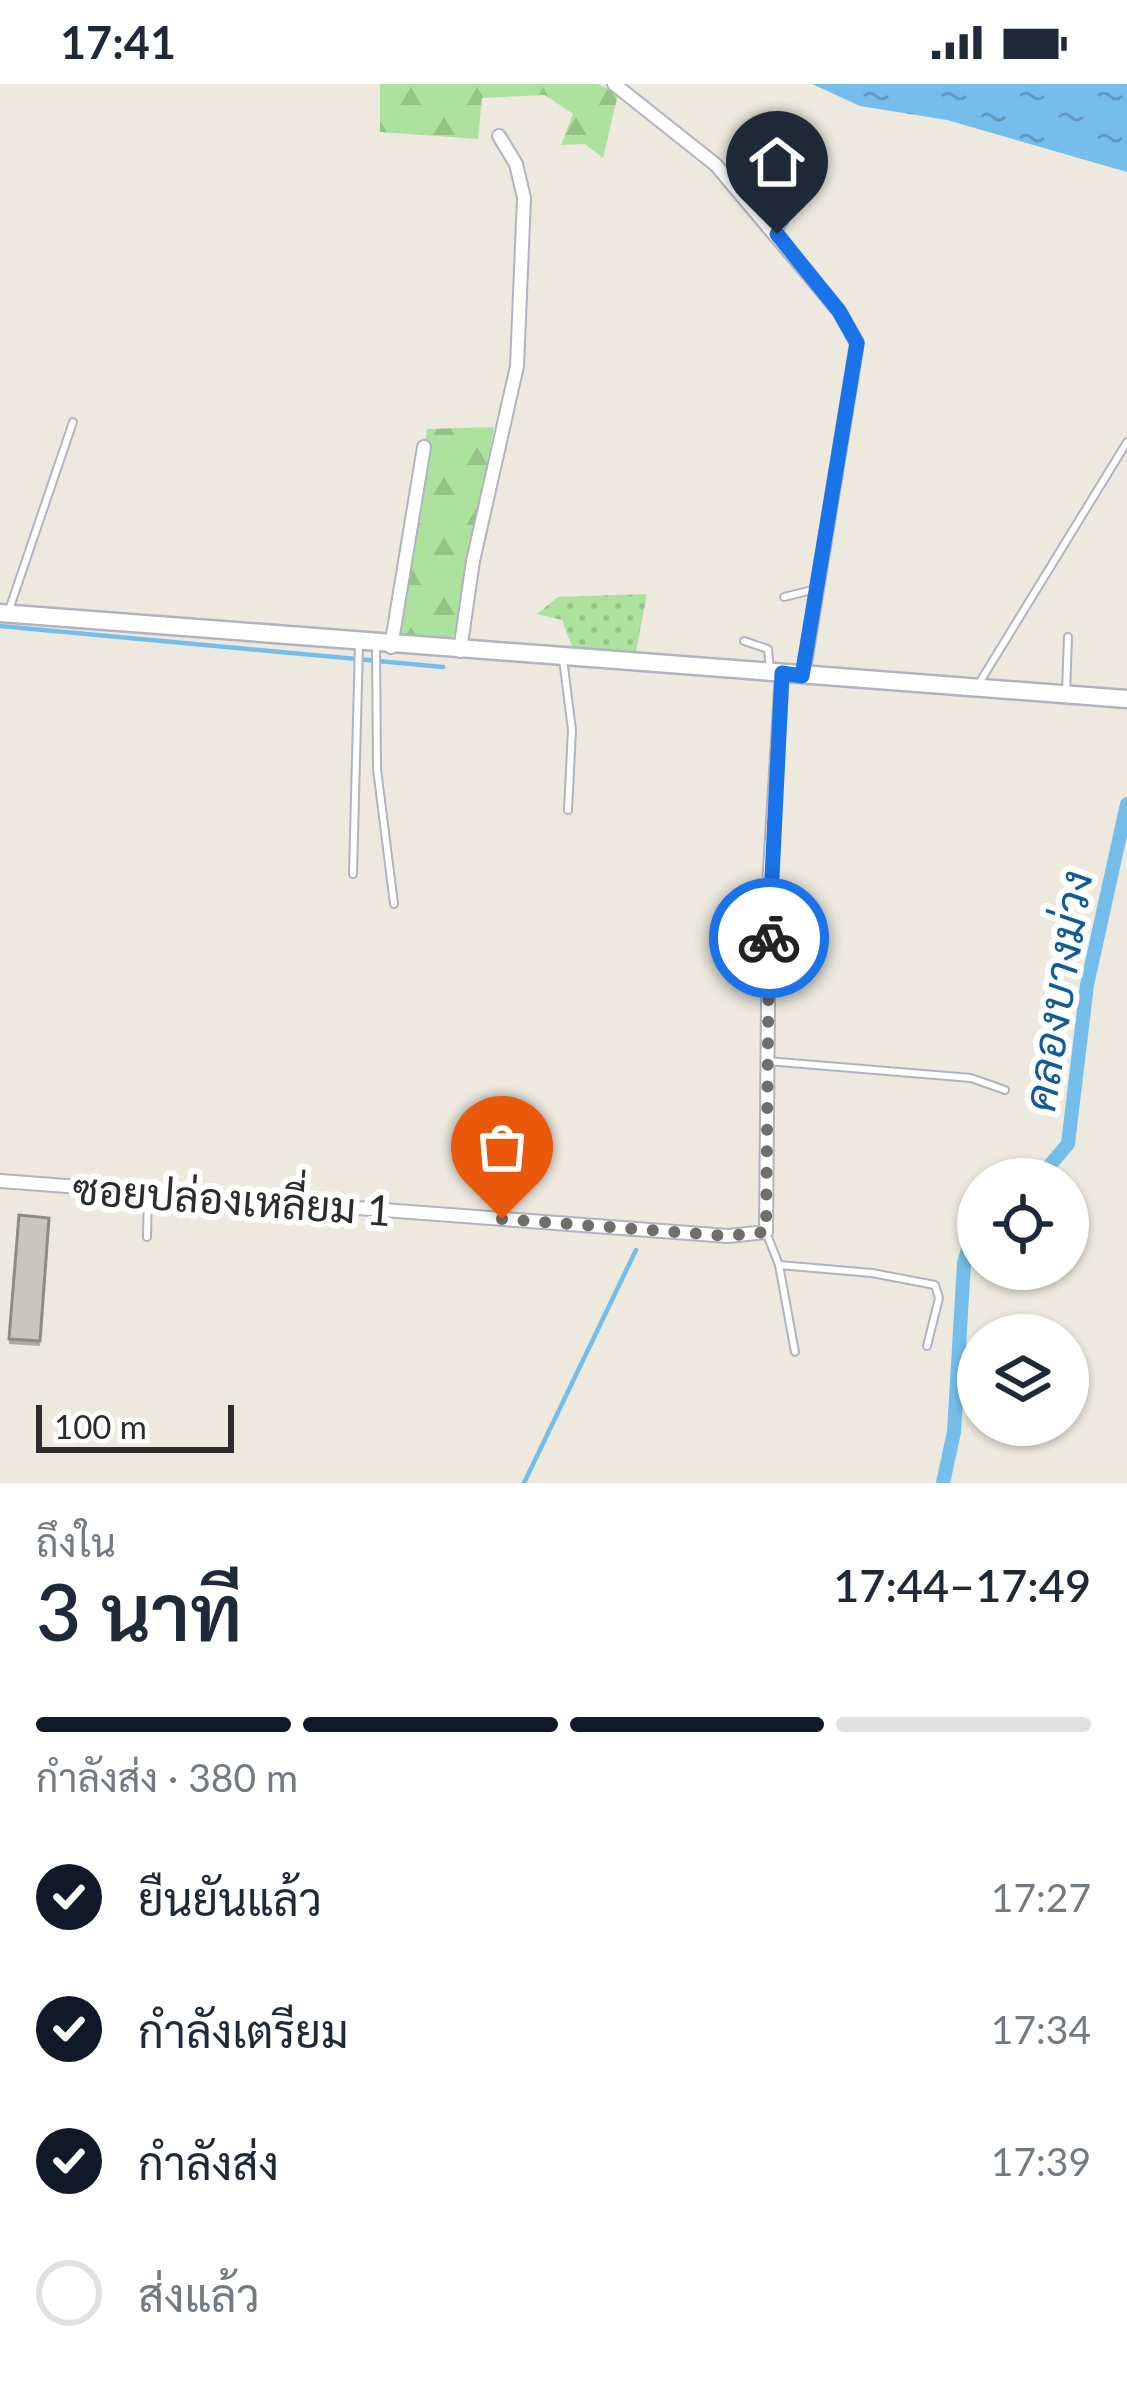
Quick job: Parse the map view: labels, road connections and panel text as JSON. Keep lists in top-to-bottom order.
{
  "streets": {
    "street": ["ซอยปล่องเหลี่ยม 1"]
  },
  "water": ["คลองบางม่วง"],
  "scale_bar": "100 m",
  "page": {
    "status": "17:41",
    "scale": "100 m",
    "heading": ["3 นาที", "ถึงใน", "17:44–17:49"],
    "bar": "กำลังส่ง · 380 m",
    "list": [
      ["ยืนยันแล้ว", "17:27"],
      ["กำลังเตรียม", "17:34"],
      ["กำลังส่ง", "17:39"],
      "ส่งแล้ว"
    ]
  }
}
